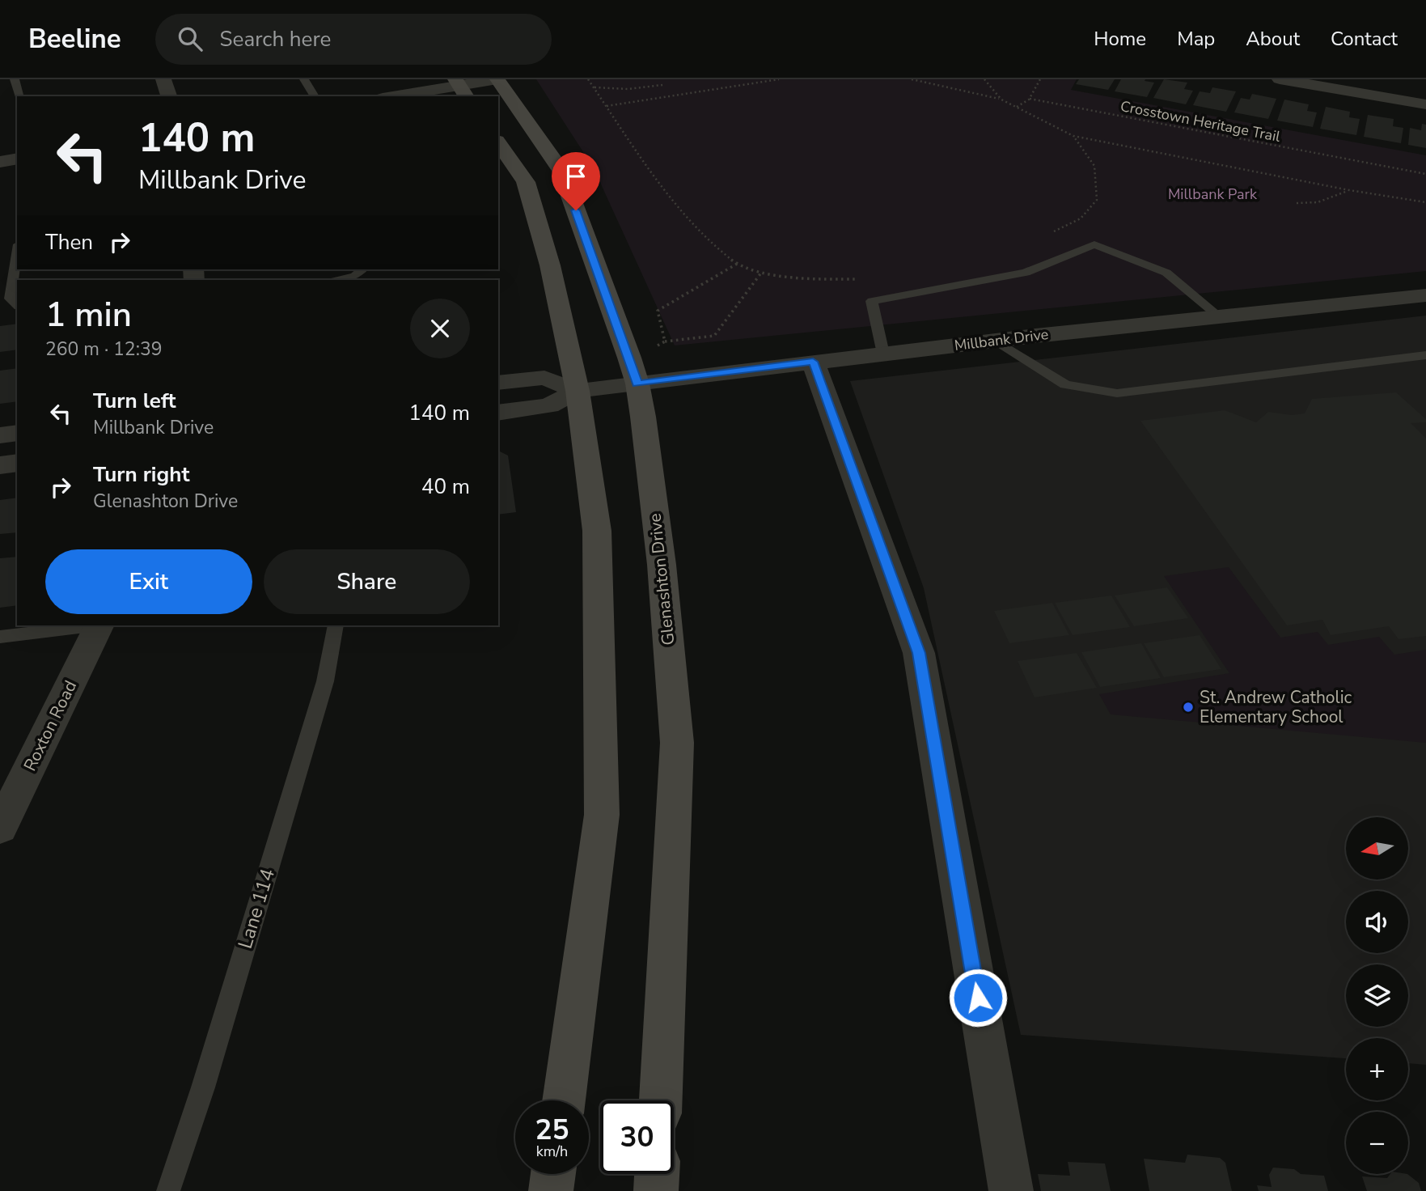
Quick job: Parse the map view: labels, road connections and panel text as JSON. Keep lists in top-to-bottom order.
{
  "streets": {
    "street": ["Millbank Drive", "Glenashton Drive", "Roxton Road"],
    "lane": ["Lane 114"],
    "path": ["Crosstown Heritage Trail"]
  },
  "crossings": [
    ["Millbank Drive", "Glenashton Drive"]
  ],
  "parks": ["Millbank Park"],
  "places": ["St. Andrew Catholic Elementary School"],
  "north": "left",
  "page": {
    "header": "Beeline",
    "search": "Search here",
    "nav": [
      "Home",
      "Map",
      "About",
      "Contact"
    ],
    "turn": ["140 m", "Millbank Drive"],
    "then": "Then",
    "heading": ["1 min", "260 m · 12:39"],
    "list": [
      {
        "name": "Turn left",
        "note": "Millbank Drive",
        "value": "140 m"
      },
      {
        "name": "Turn right",
        "note": "Glenashton Drive",
        "value": "40 m"
      }
    ],
    "buttons": ["Exit", "Share"],
    "map_buttons": ["+", "−"],
    "speed": "25 km/h",
    "limit": "30"
  }
}
